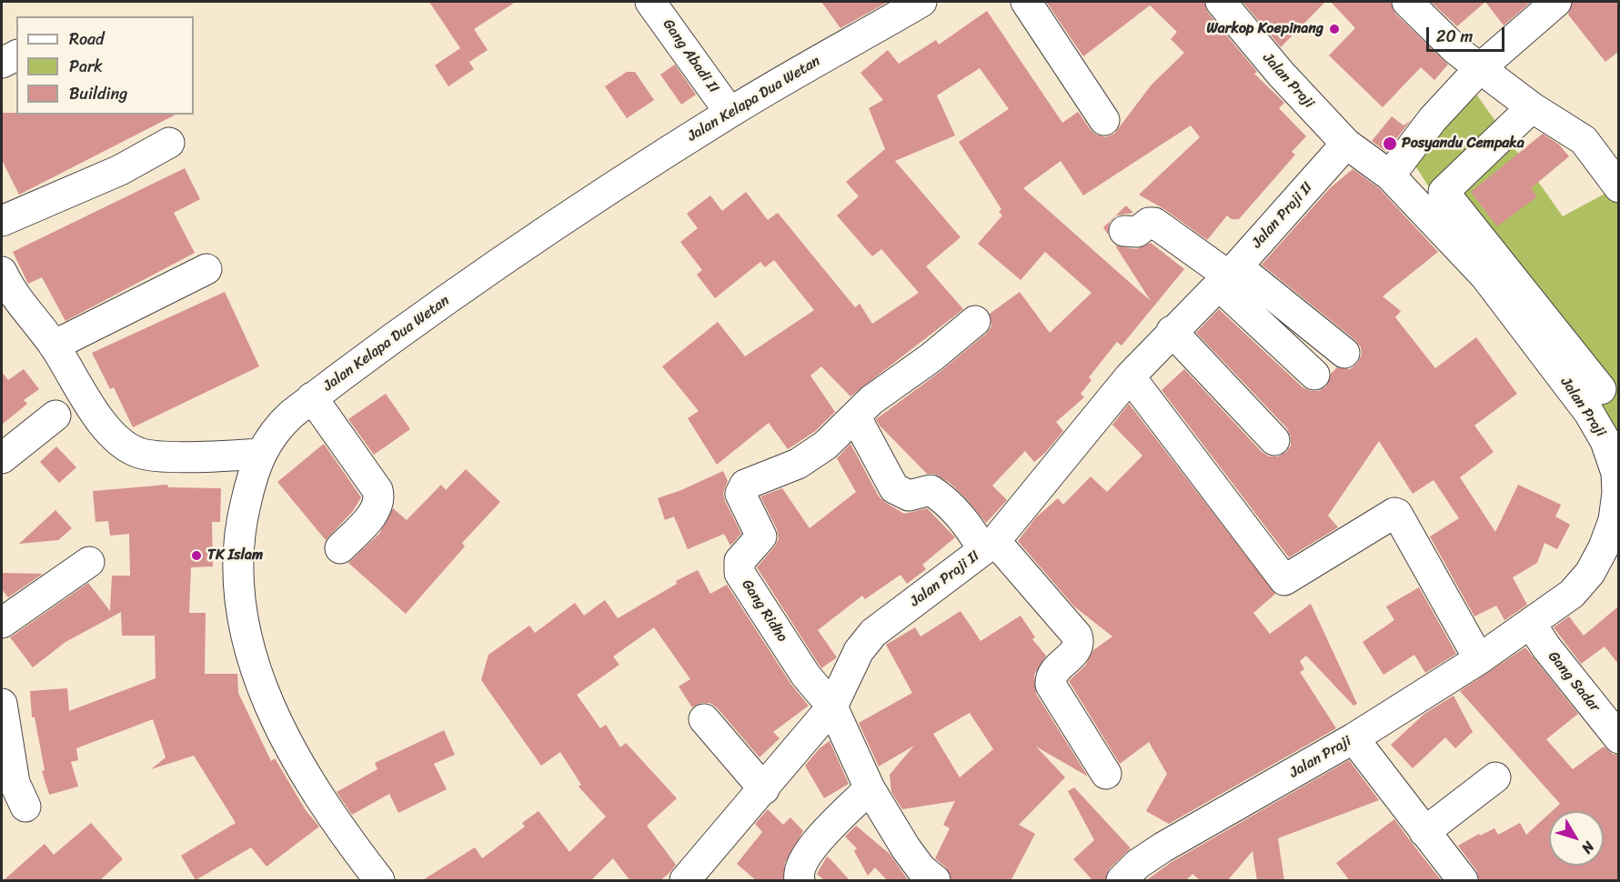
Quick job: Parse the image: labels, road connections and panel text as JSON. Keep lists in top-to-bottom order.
{
  "streets": {
    "street": [
      "Gang Abadi II",
      "Jalan Praji",
      "Jalan Kelapa Dua Wetan",
      "Jalan Praji II",
      "Gang Ridho",
      "Gang Sadar"
    ]
  },
  "crossings": [
    ["Gang Abadi II", "Jalan Kelapa Dua Wetan"],
    ["Jalan Praji", "Jalan Praji II"],
    ["Jalan Praji", "Gang Sadar"],
    ["Jalan Praji II", "Gang Ridho"]
  ],
  "places": ["Warkop Koepinang", "Posyandu Cempaka", "TK Islam"],
  "legend": ["Road", "Park", "Building"],
  "scale_bar": "20 m",
  "north": "bottom right"
}
